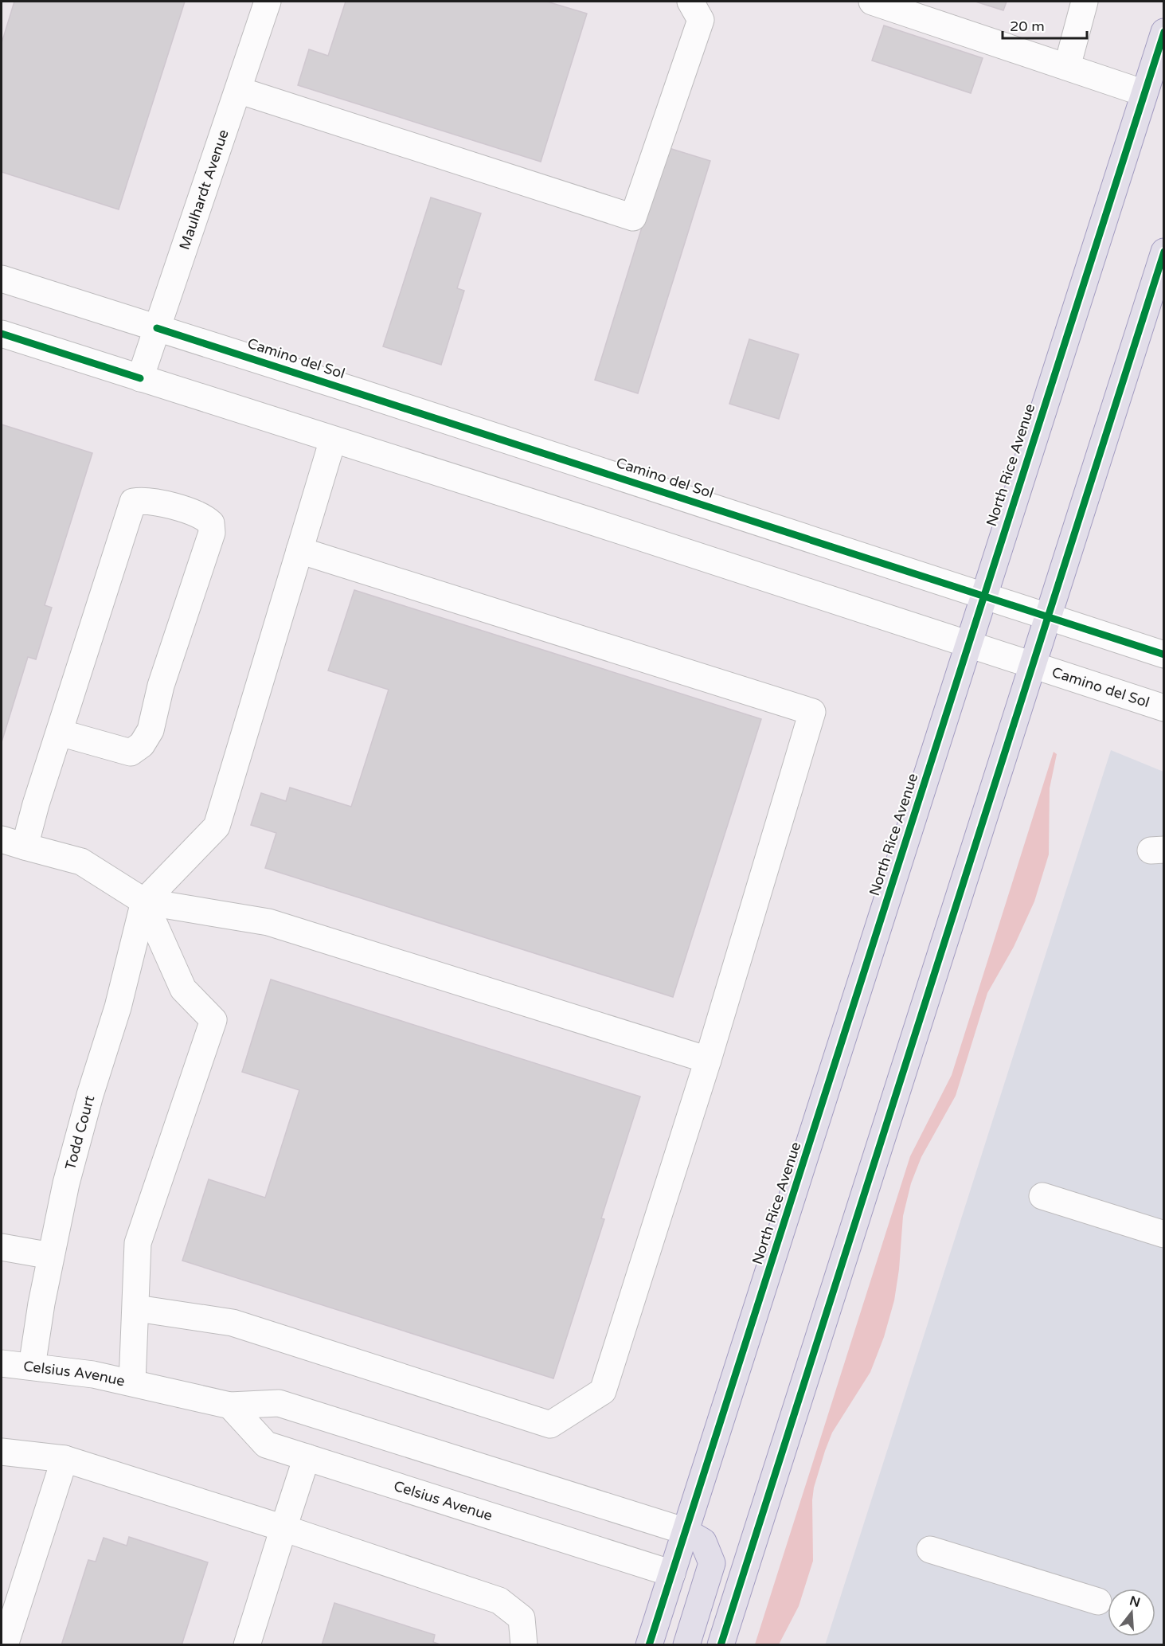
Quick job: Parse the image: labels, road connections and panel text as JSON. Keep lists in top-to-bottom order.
{
  "streets": {
    "highway": ["North Rice Avenue"],
    "street": [
      "Maulhardt Avenue",
      "Camino del Sol",
      "Todd Court",
      "Celsius Avenue"
    ]
  },
  "crossings": [
    ["Maulhardt Avenue", "Camino del Sol"],
    ["Camino del Sol", "North Rice Avenue"],
    ["North Rice Avenue", "Celsius Avenue"],
    ["Todd Court", "Celsius Avenue"]
  ],
  "scale_bar": "20 m",
  "north": "top"
}
